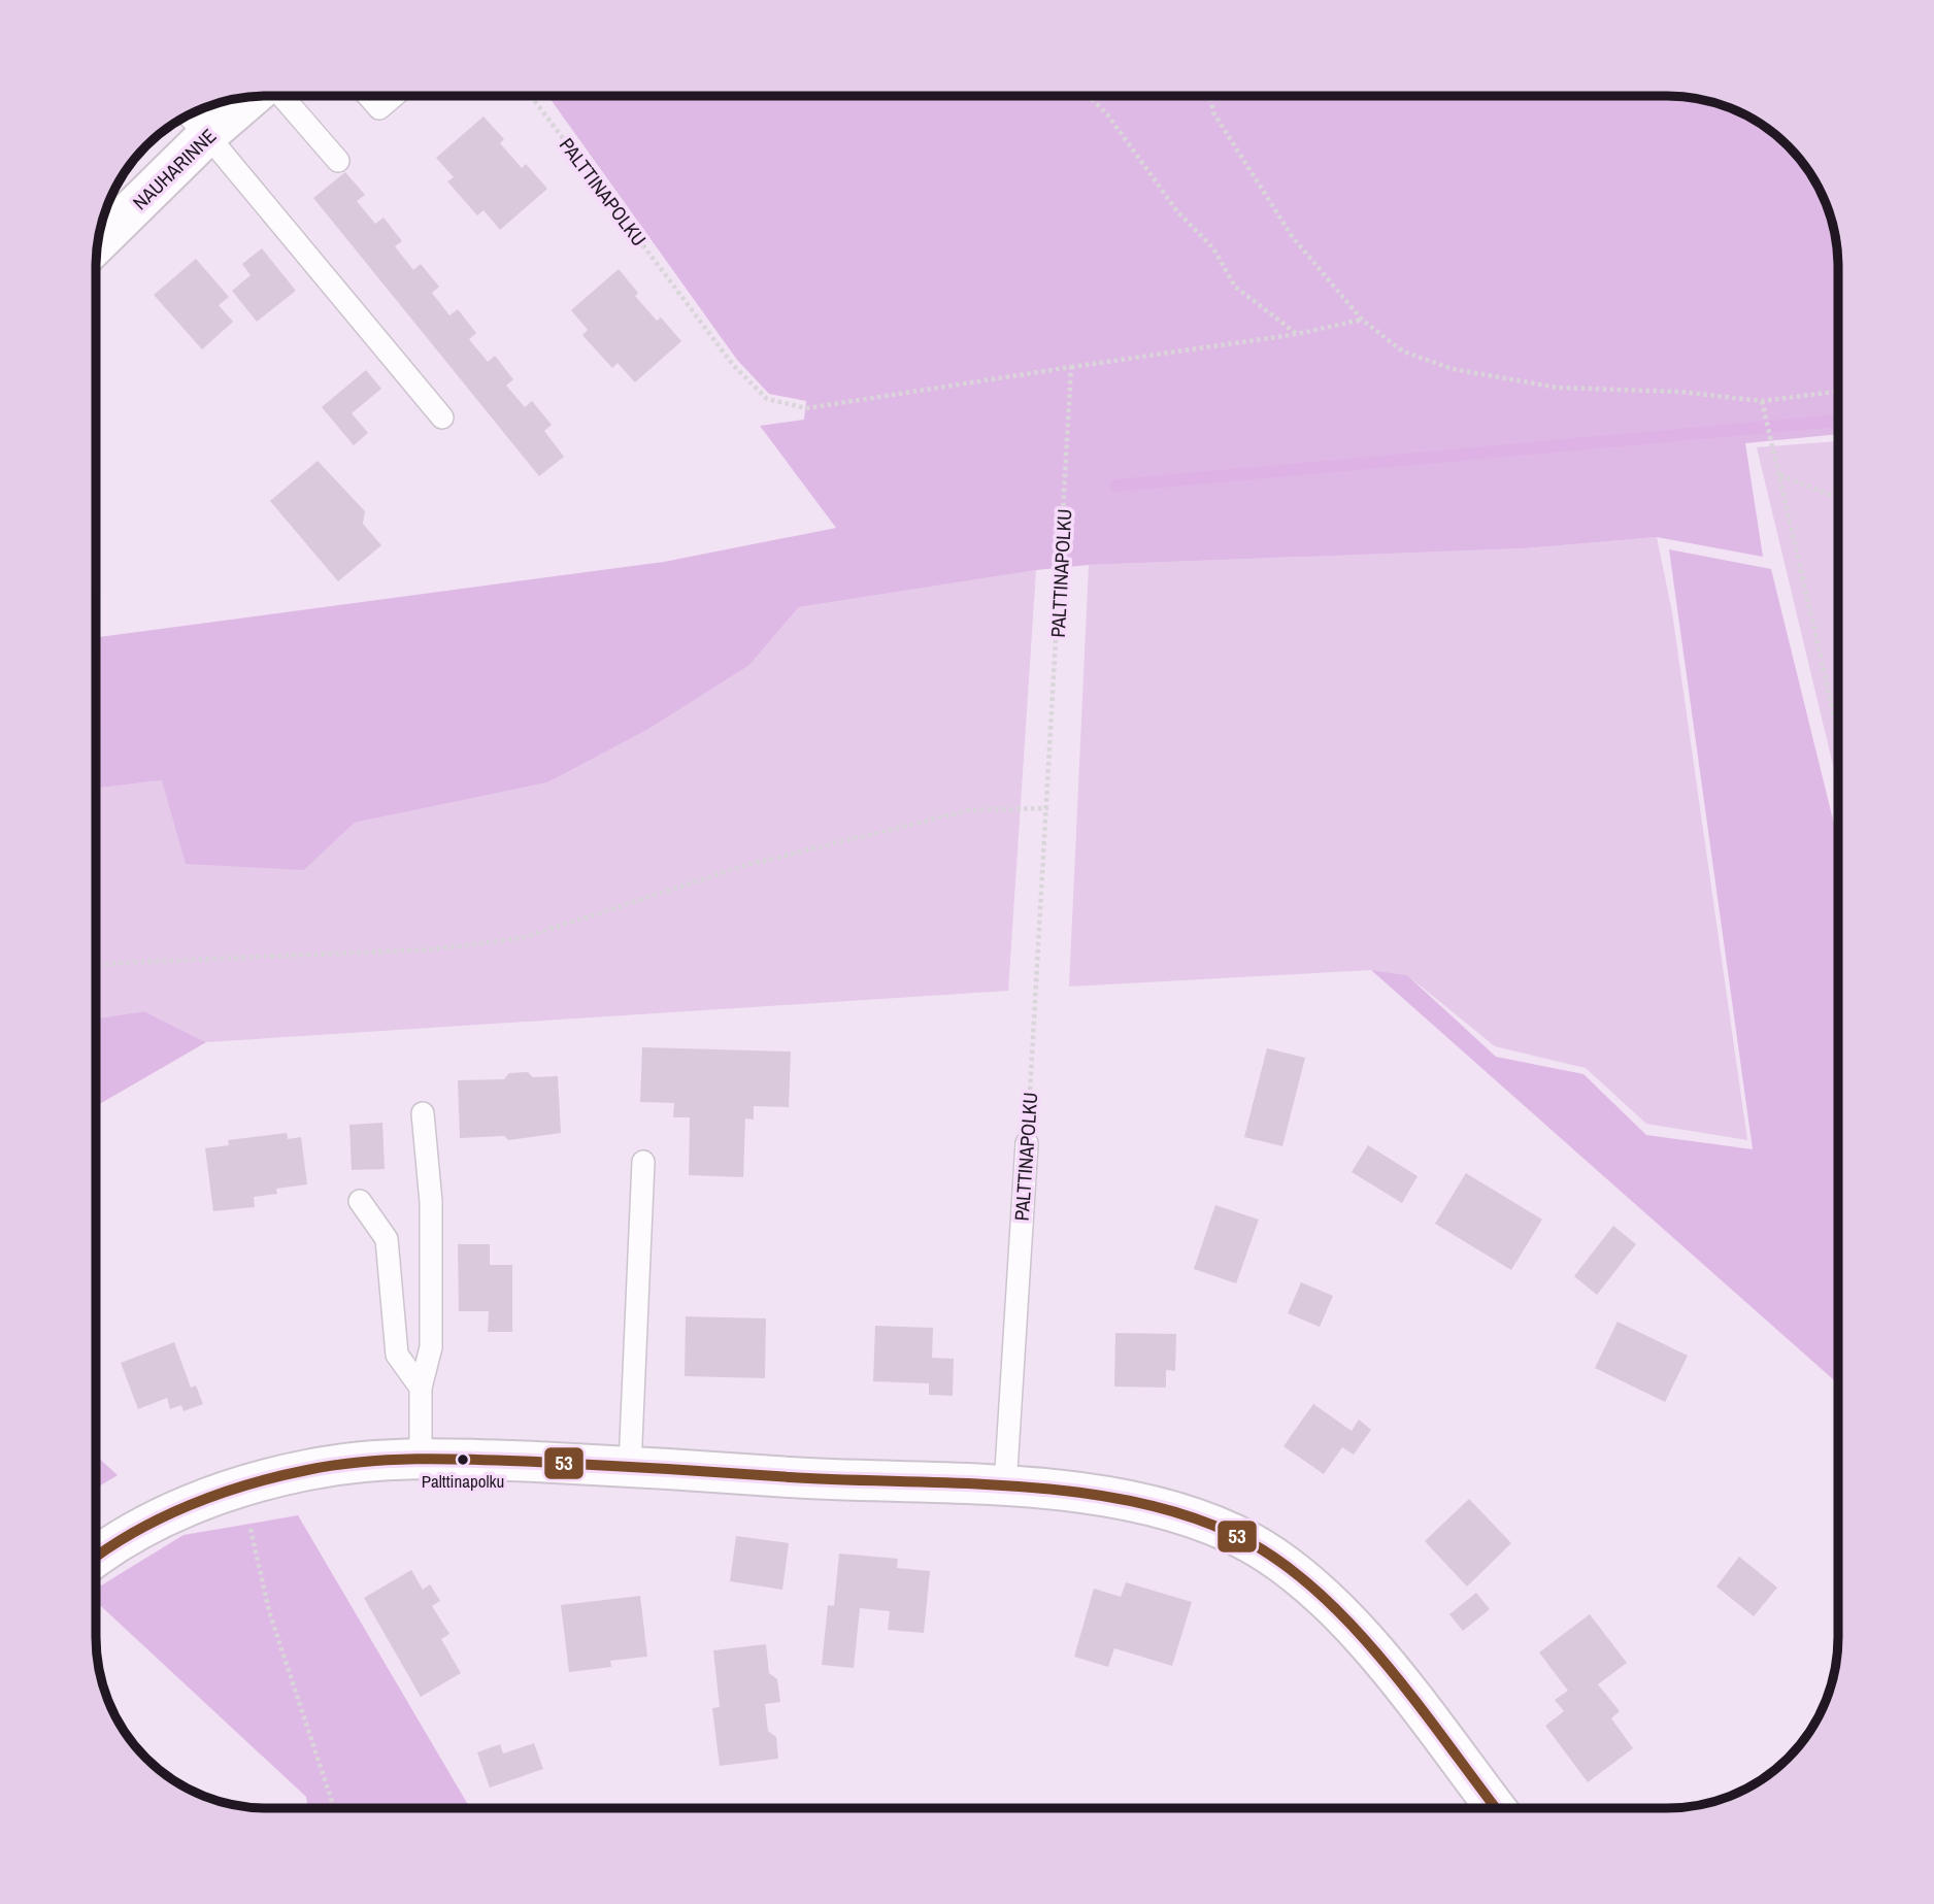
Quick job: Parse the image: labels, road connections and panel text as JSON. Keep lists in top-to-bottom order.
{
  "streets": {
    "street": ["NAUHARINNE"],
    "lane": ["PALTTINAPOLKU"]
  },
  "places": ["Palttinapolku"],
  "lines": ["transit line 53"]
}
